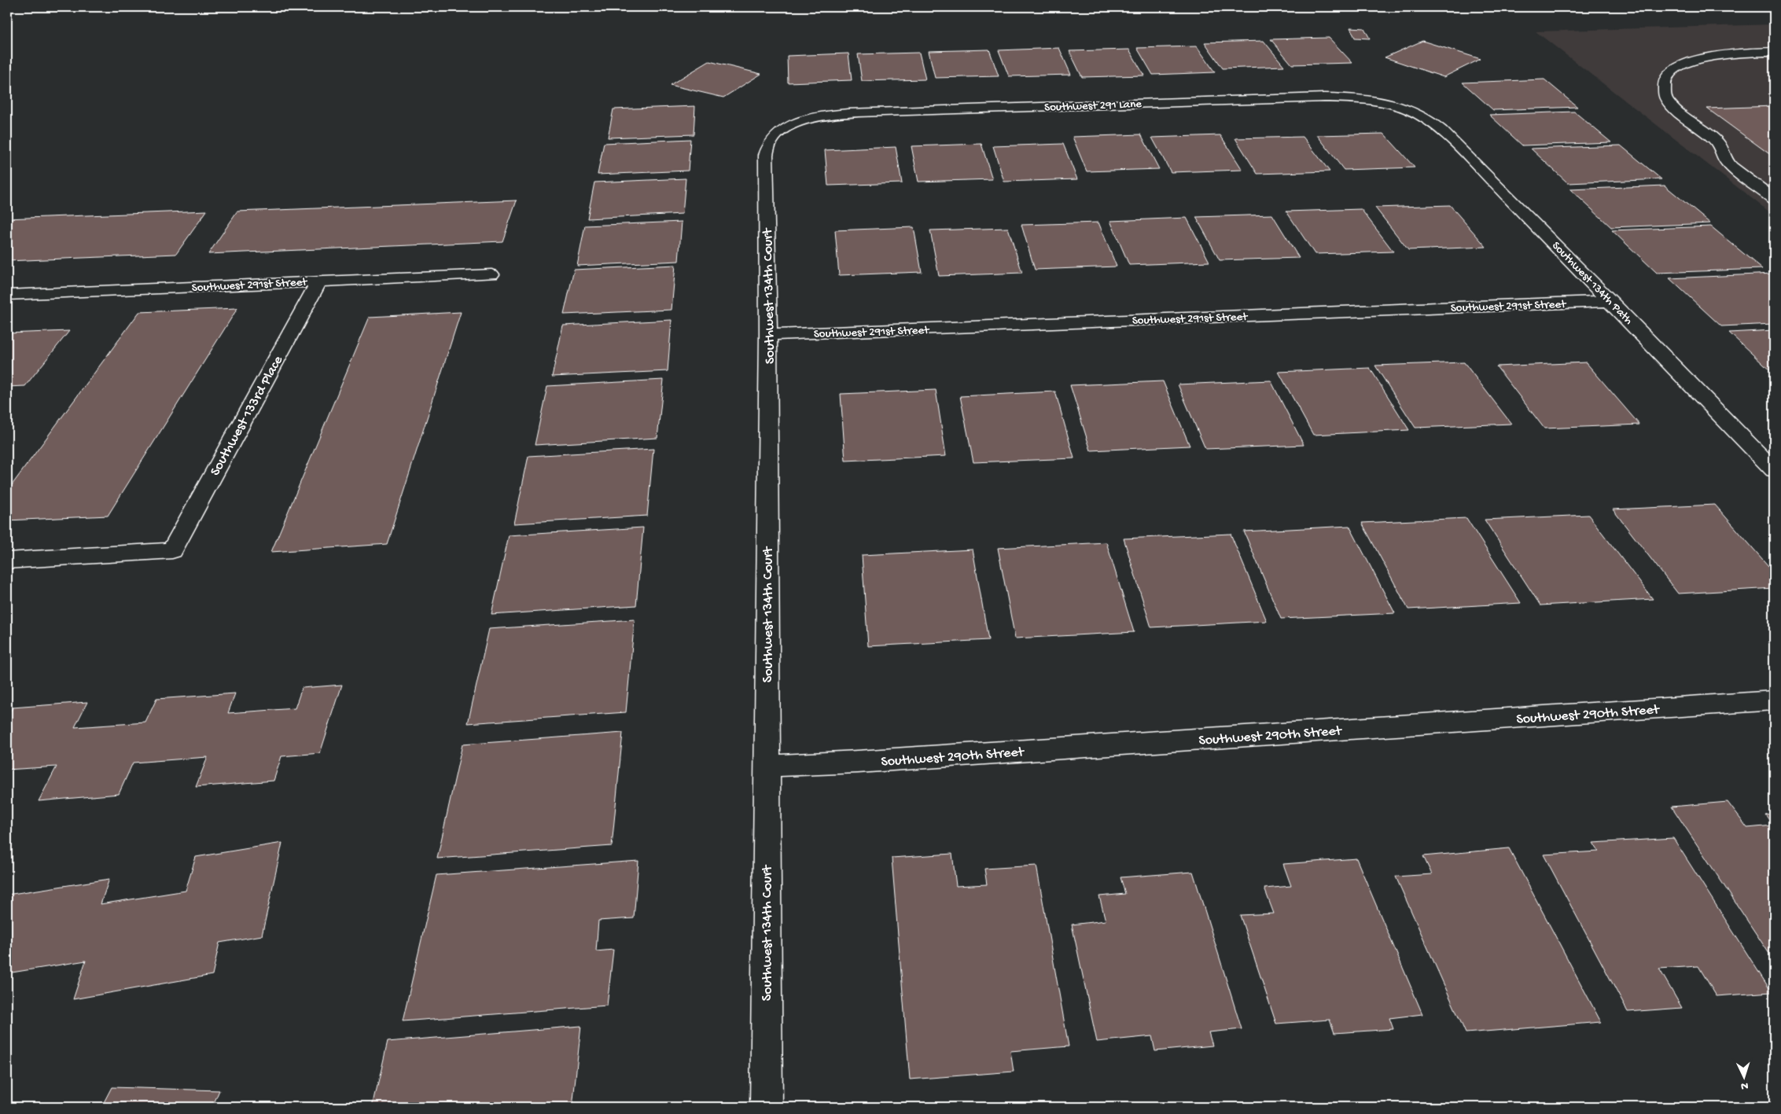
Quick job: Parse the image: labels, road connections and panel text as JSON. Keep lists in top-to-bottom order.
{
  "streets": {
    "street": [
      "Southwest 291 Lane",
      "Southwest 134th Path",
      "Southwest 291st Street",
      "Southwest 134th Court",
      "Southwest 133rd Place",
      "Southwest 290th Street"
    ]
  },
  "crossings": [
    ["Southwest 291 Lane", "Southwest 134th Path"],
    ["Southwest 291 Lane", "Southwest 134th Court"],
    ["Southwest 134th Path", "Southwest 291st Street"],
    ["Southwest 291st Street", "Southwest 134th Court"],
    ["Southwest 291st Street", "Southwest 133rd Place"],
    ["Southwest 134th Court", "Southwest 290th Street"]
  ],
  "north": "bottom"
}
